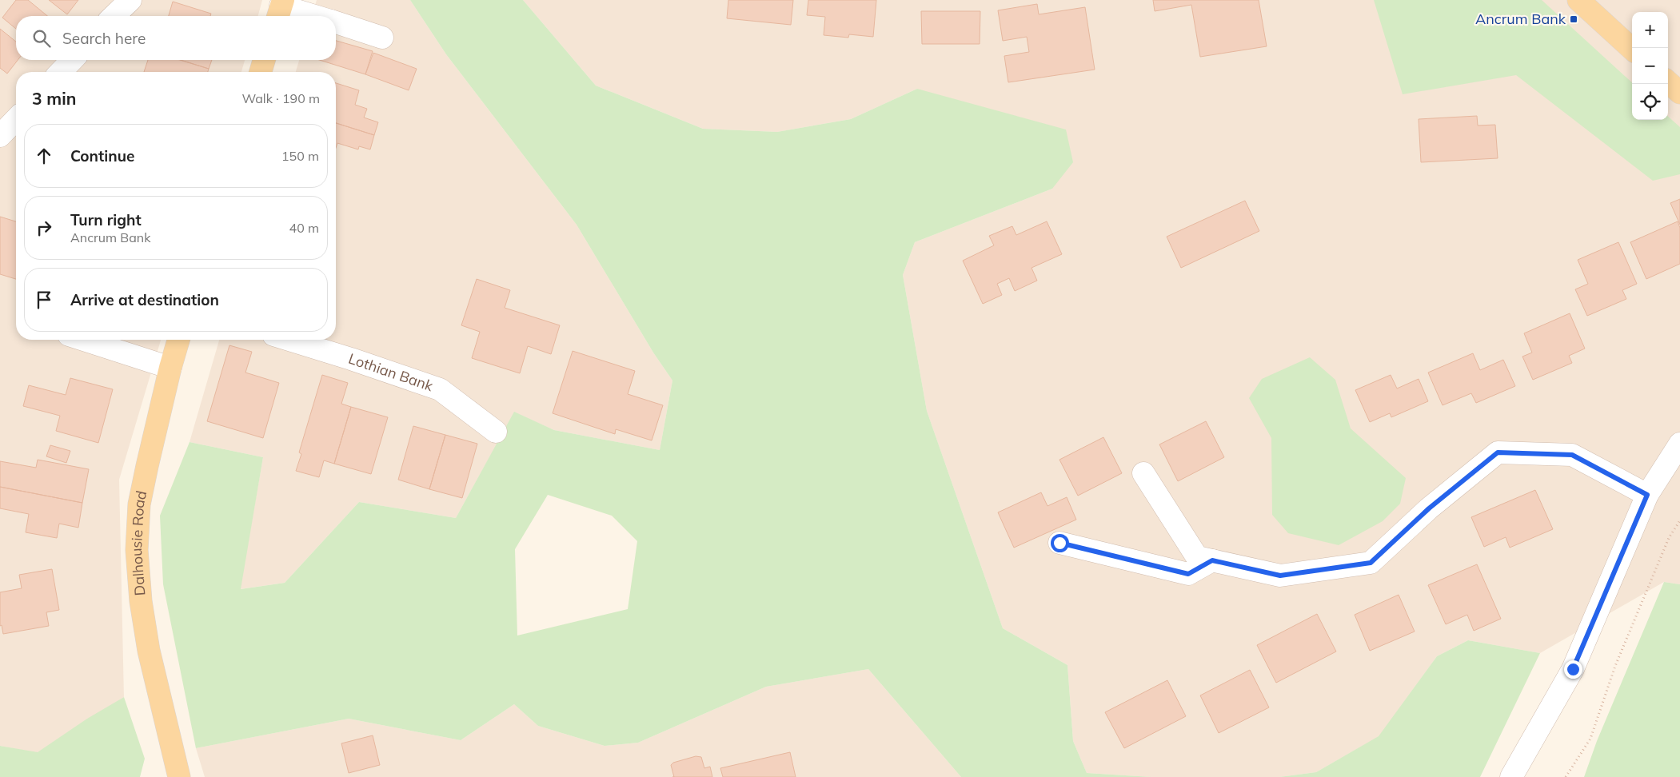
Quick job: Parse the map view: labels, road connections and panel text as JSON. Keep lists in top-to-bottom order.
{
  "streets": {
    "main road": ["Dalhousie Road"],
    "street": ["Lothian Bank"]
  },
  "places": {
    "transit": ["Ancrum Bank"]
  },
  "page": {
    "map_buttons": ["+", "−"],
    "search": "Search here",
    "heading": ["3 min", "Walk · 190 m"],
    "list": [
      ["Continue", "150 m"],
      ["Turn right", "Ancrum Bank", "40 m"],
      "Arrive at destination"
    ]
  }
}
